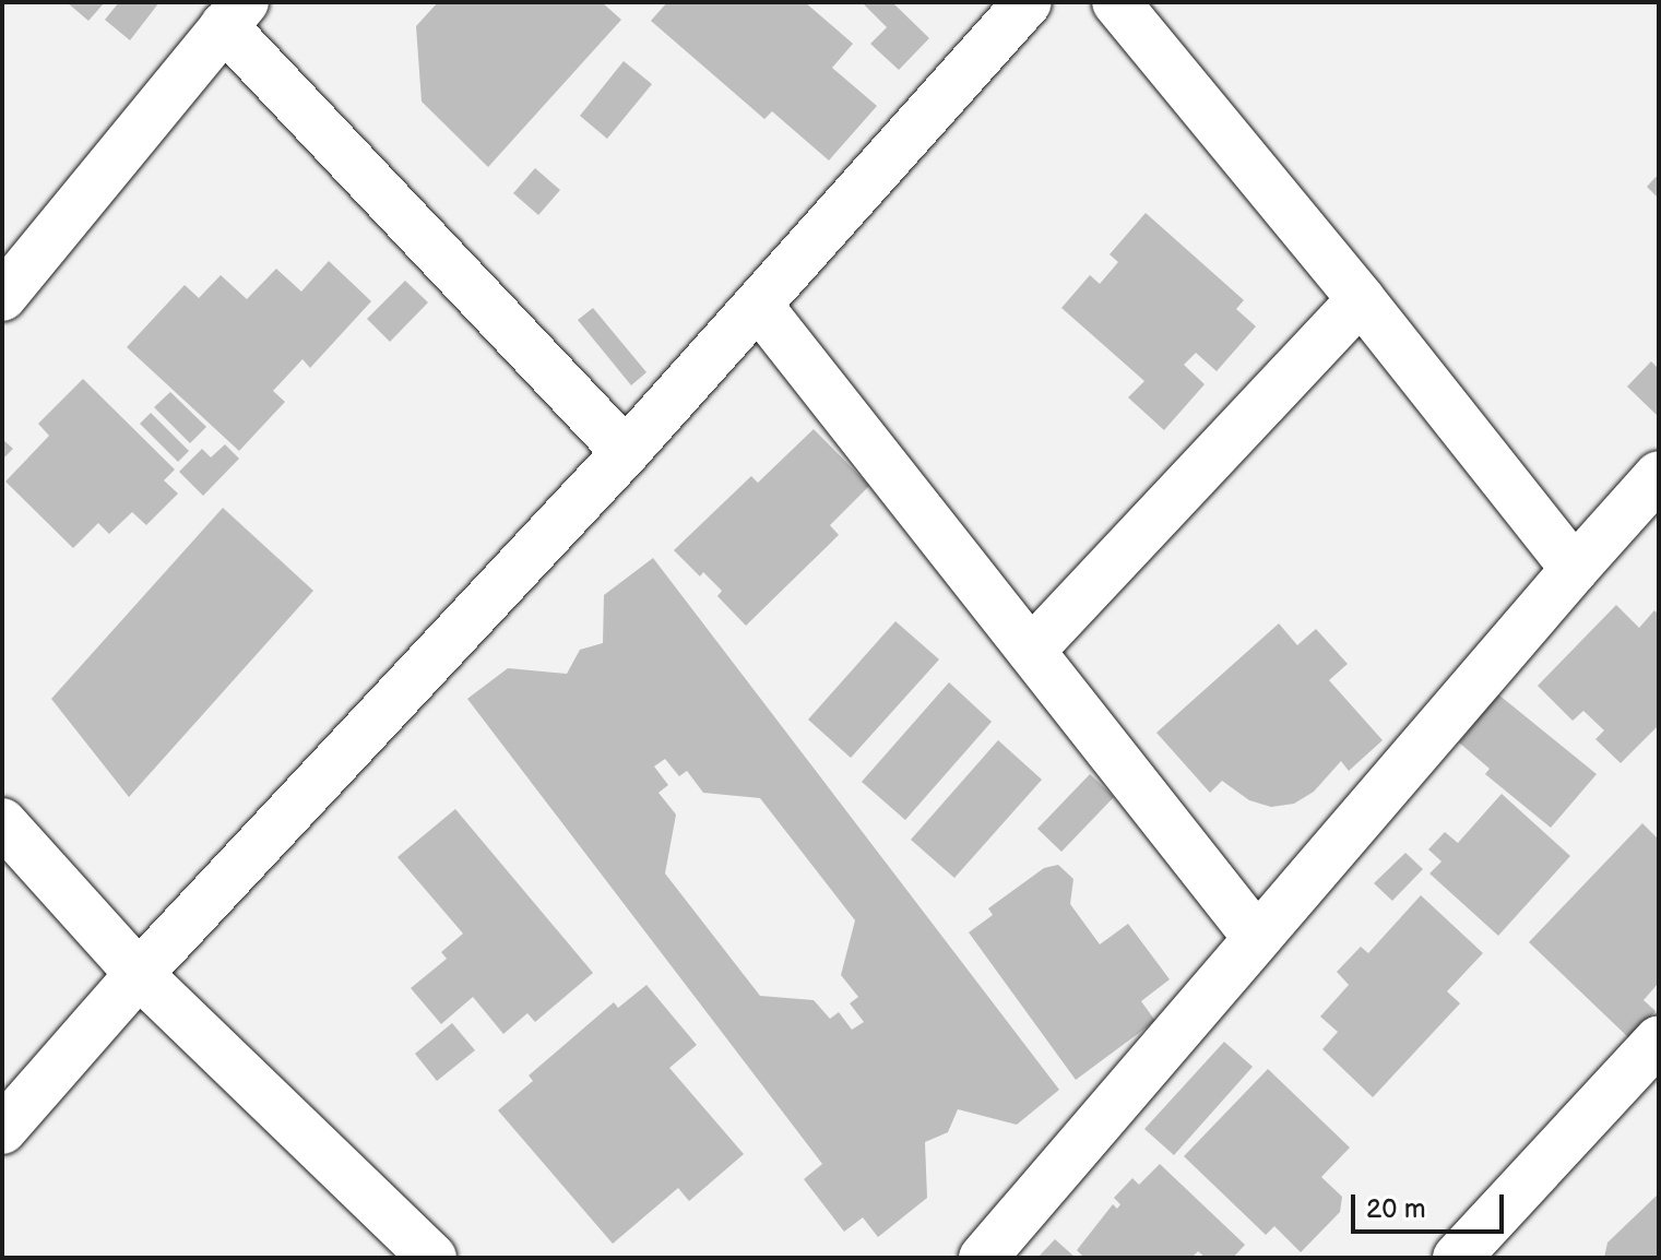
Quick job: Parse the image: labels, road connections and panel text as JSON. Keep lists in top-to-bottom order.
{
  "scale_bar": "20 m"
}
